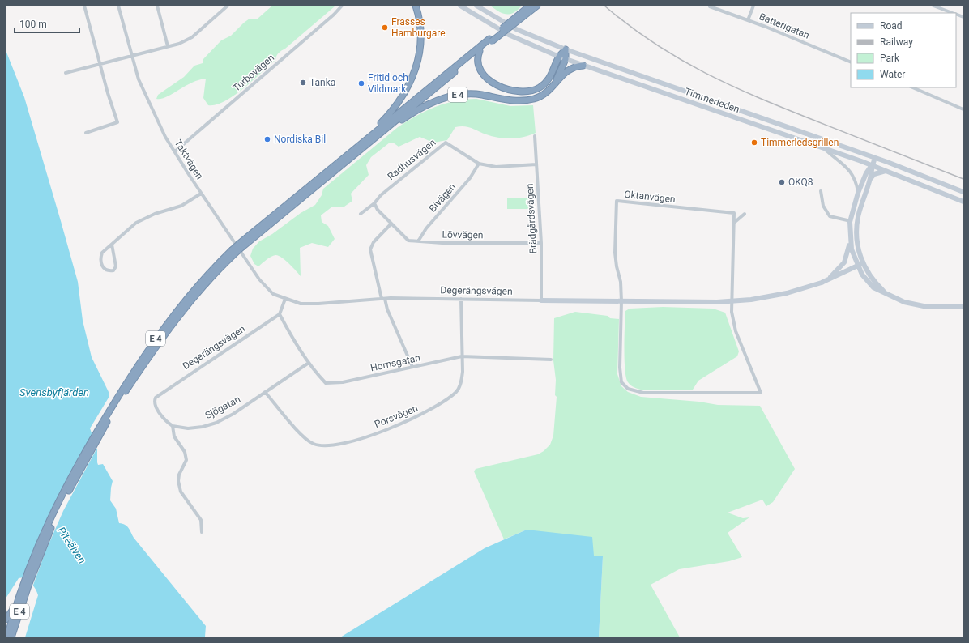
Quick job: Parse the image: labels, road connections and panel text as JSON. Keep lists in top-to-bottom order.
{
  "streets": {
    "highway": ["E 4"],
    "main road": ["Timmerleden", "Degerängsvägen"],
    "street": [
      "Batterigatan",
      "Turbovägen",
      "Taktvägen",
      "Radhusvägen",
      "Oktanvägen",
      "Bivägen",
      "Brädgårdsvägen",
      "Lövvägen",
      "Hornsgatan",
      "Sjögatan",
      "Porsvägen"
    ]
  },
  "crossings": [
    ["Turbovägen", "Taktvägen"],
    ["E 4", "Timmerleden"],
    ["Taktvägen", "Degerängsvägen"],
    ["Radhusvägen", "Bivägen"],
    ["Radhusvägen", "Brädgårdsvägen"],
    ["Oktanvägen", "Degerängsvägen"],
    ["Bivägen", "Lövvägen"],
    ["Brädgårdsvägen", "Lövvägen"],
    ["Brädgårdsvägen", "Degerängsvägen"],
    ["Degerängsvägen", "Hornsgatan"],
    ["Degerängsvägen", "Sjögatan"],
    ["Degerängsvägen", "Porsvägen"],
    ["Hornsgatan", "Sjögatan"],
    ["Hornsgatan", "Porsvägen"],
    ["Sjögatan", "Porsvägen"]
  ],
  "water": ["Svensbyfjärden", "Piteälven"],
  "places": [
    "Frasses Hamburgare",
    "Tanka",
    "Fritid och Vildmark",
    "Nordiska Bil",
    "Timmerledsgrillen",
    "OKQ8"
  ],
  "legend": [
    "Road",
    "Railway",
    "Park",
    "Water"
  ],
  "scale_bar": "100 m"
}
